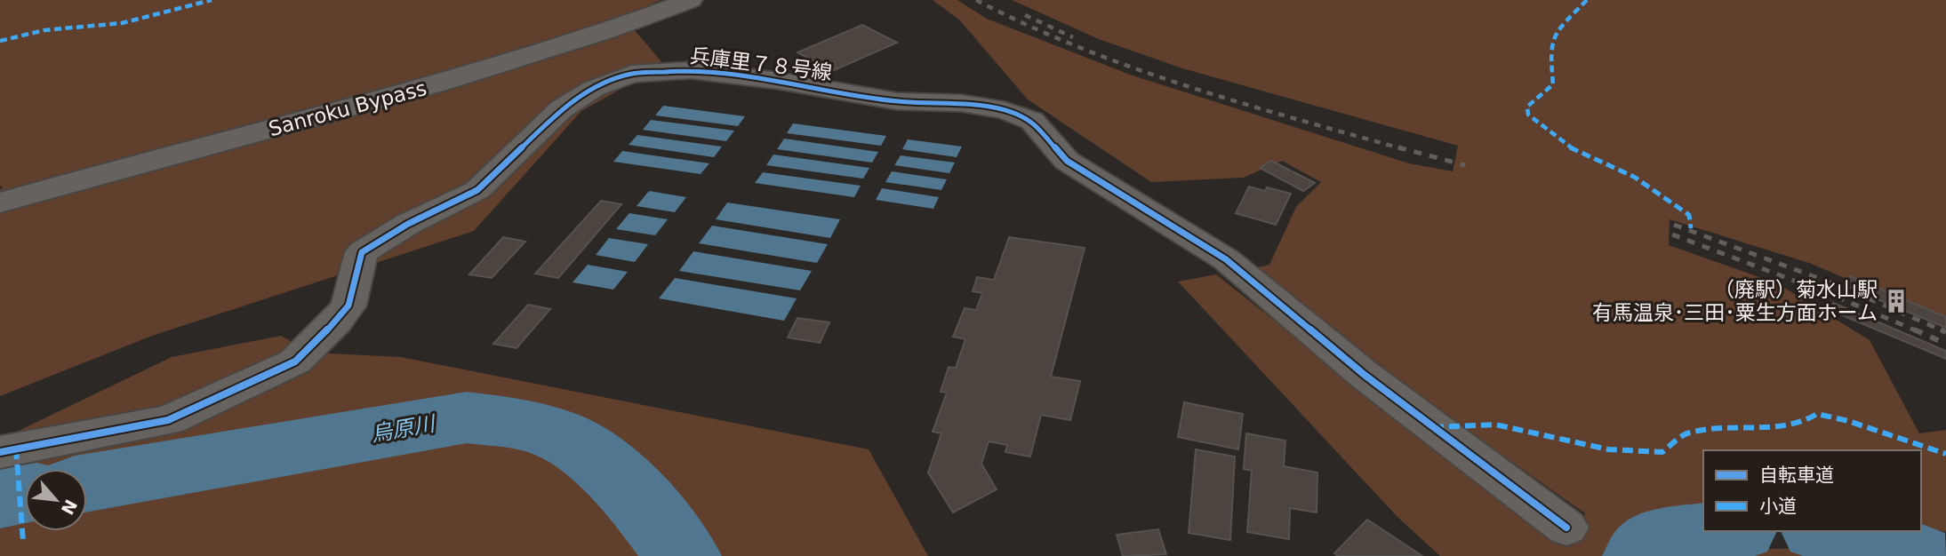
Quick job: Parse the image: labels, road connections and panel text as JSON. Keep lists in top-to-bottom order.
{
  "streets": {
    "street": ["兵庫里７８号線", "Sanroku Bypass"]
  },
  "water": ["烏原川"],
  "places": {
    "building": ["（廃駅）菊水山駅 有馬温泉･三田･粟生方面ホーム"]
  },
  "legend": ["自転車道", "小道"],
  "north": "bottom right"
}
